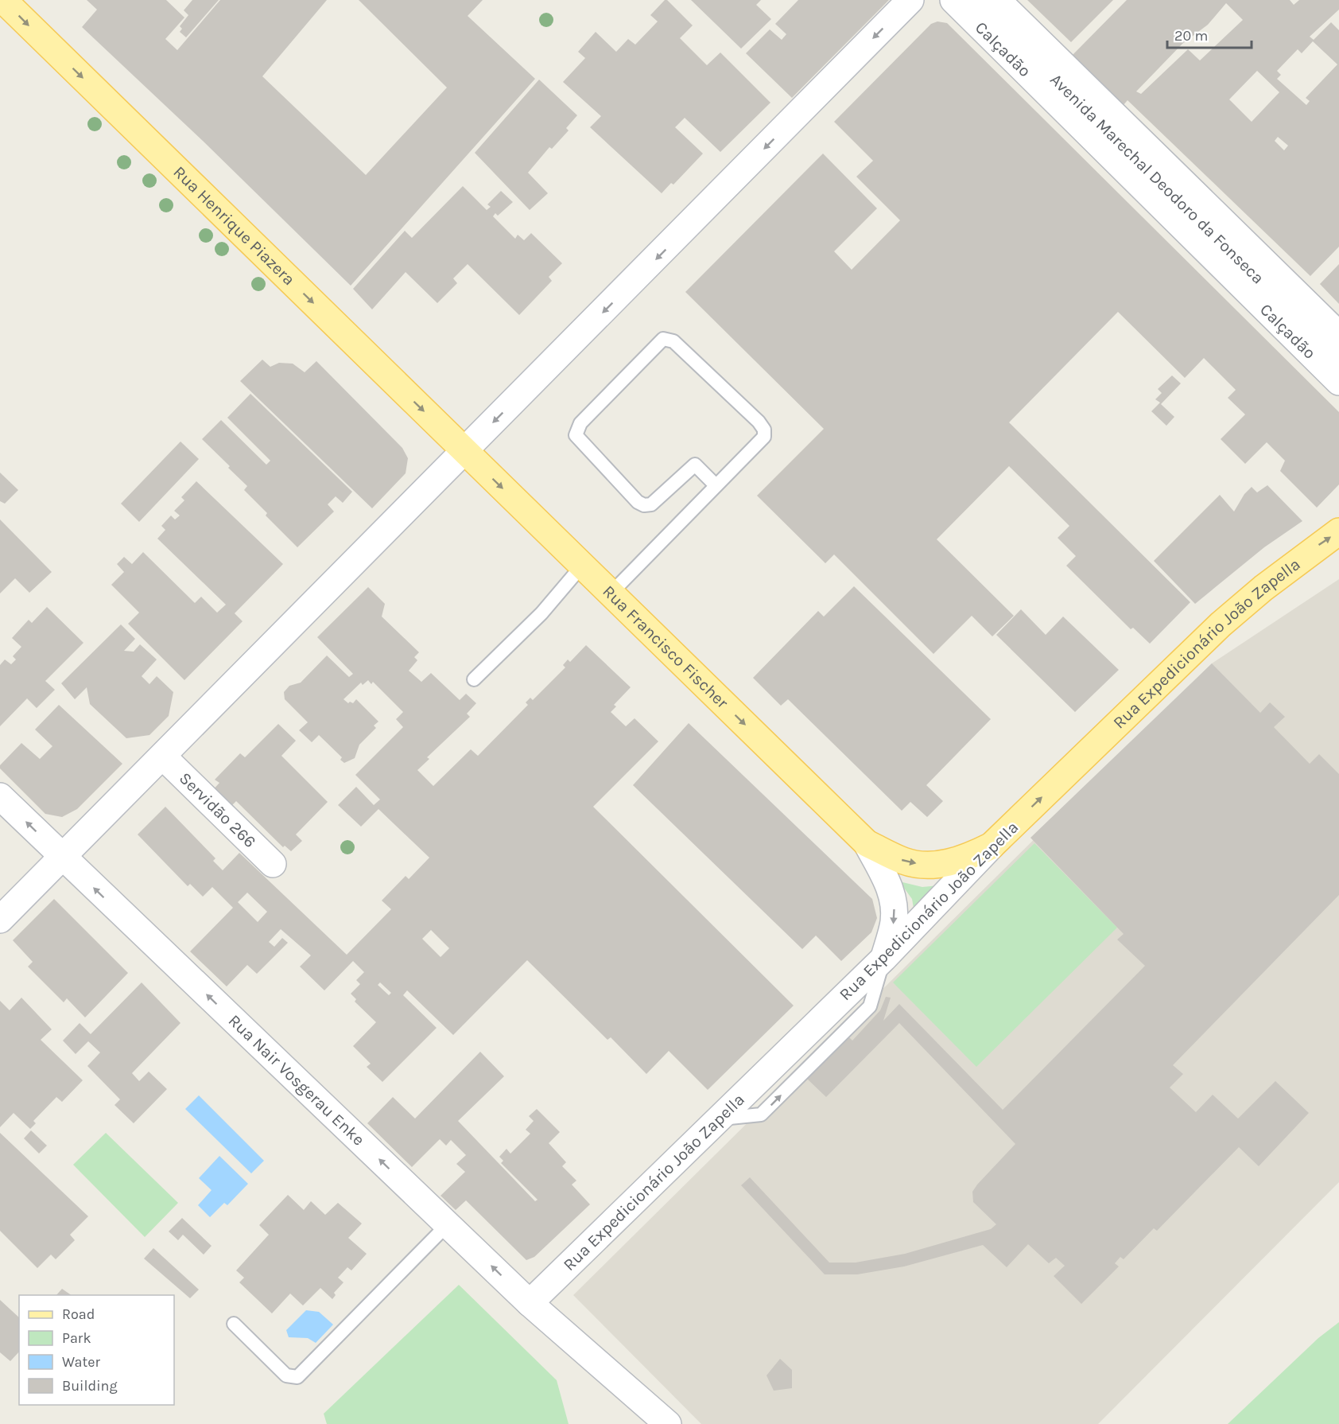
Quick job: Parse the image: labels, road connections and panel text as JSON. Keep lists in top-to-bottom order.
{
  "streets": {
    "main road": ["Rua Henrique Piazera", "Rua Expedicionário João Zapella", "Rua Francisco Fischer"],
    "street": [
      "Calçadão",
      "Avenida Marechal Deodoro da Fonseca",
      "Servidão 266",
      "Rua Nair Vosgerau Enke"
    ]
  },
  "crossings": [
    ["Rua Henrique Piazera", "Rua Francisco Fischer"],
    ["Rua Expedicionário João Zapella", "Rua Francisco Fischer"],
    ["Rua Expedicionário João Zapella", "Rua Nair Vosgerau Enke"]
  ],
  "one_way": [
    "Rua Henrique Piazera",
    "Rua Expedicionário João Zapella",
    "Rua Francisco Fischer",
    "Rua Nair Vosgerau Enke"
  ],
  "legend": [
    "Road",
    "Park",
    "Water",
    "Building"
  ],
  "scale_bar": "20 m"
}
